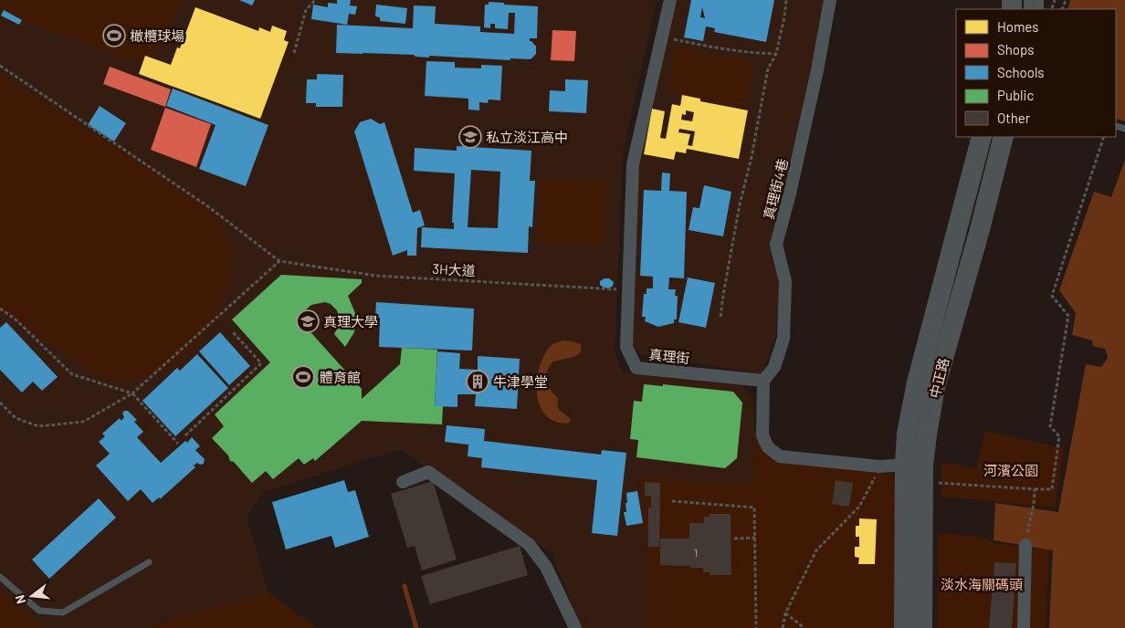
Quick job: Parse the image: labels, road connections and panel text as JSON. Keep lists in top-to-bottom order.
{
  "streets": {
    "main road": ["中正路"],
    "street": ["真理街4巷", "真理街"],
    "path": ["3H大道"]
  },
  "crossings": [
    ["真理街4巷", "真理街"],
    ["3H大道", "真理街"]
  ],
  "parks": ["河濱公園", "淡水海關碼頭"],
  "places": {
    "sports": ["橄欖球場", "體育館"],
    "school or university": ["私立淡江高中", "真理大學"],
    "building": ["牛津學堂"]
  },
  "house_numbers": ["1"],
  "legend": [
    "Homes",
    "Shops",
    "Schools",
    "Public",
    "Other"
  ],
  "north": "left"
}
